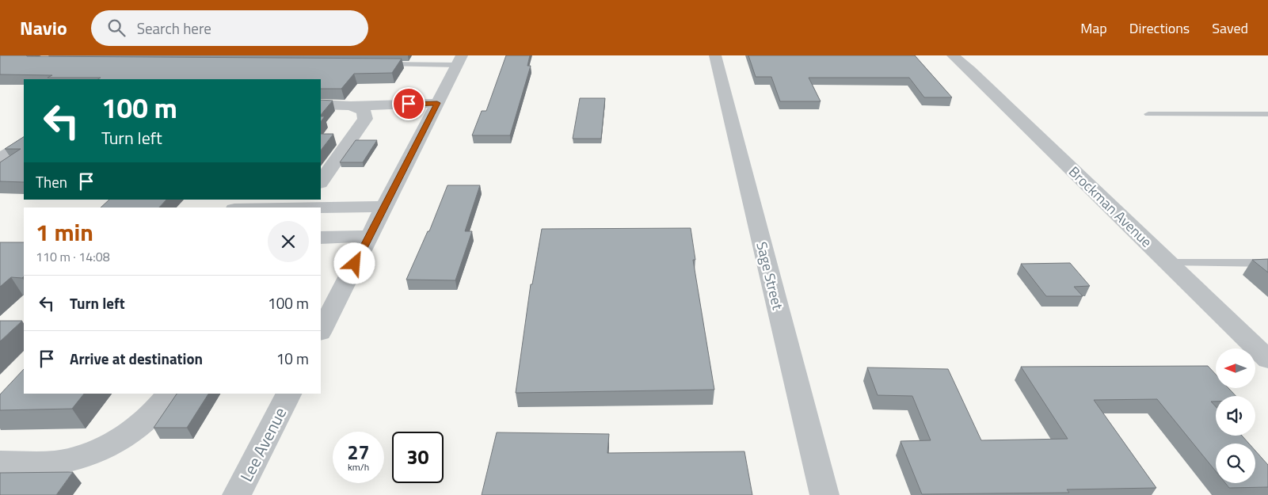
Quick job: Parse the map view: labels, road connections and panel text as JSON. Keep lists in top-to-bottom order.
{
  "streets": {
    "street": ["Brockman Avenue", "Sage Street", "Lee Avenue"]
  },
  "north": "left",
  "page": {
    "header": "Navio",
    "search": "Search here",
    "nav": ["Map", "Directions", "Saved"],
    "turn": ["100 m", "Turn left"],
    "then": "Then",
    "heading": ["1 min", "110 m · 14:08"],
    "list": [
      {
        "name": "Turn left",
        "value": "100 m"
      },
      {
        "name": "Arrive at destination",
        "value": "10 m"
      }
    ],
    "speed": "27 km/h",
    "limit": "30"
  }
}
